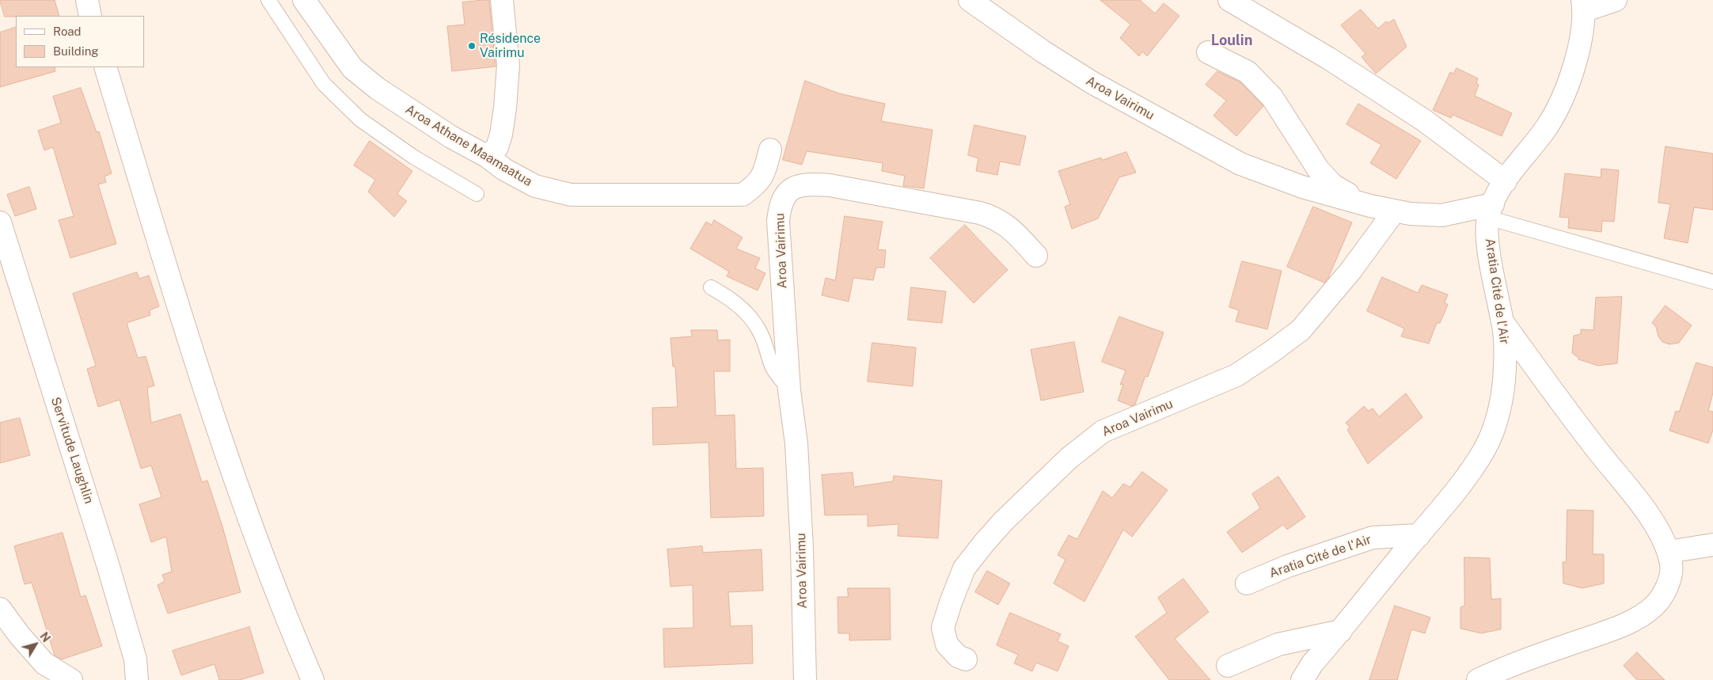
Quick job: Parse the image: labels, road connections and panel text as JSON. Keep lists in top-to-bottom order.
{
  "streets": {
    "street": [
      "Aroa Vairimu",
      "Aroa Athane Maamaatua",
      "Aratia Cité de l'Air",
      "Servitude Laughlin"
    ]
  },
  "crossings": [
    ["Aroa Vairimu", "Aratia Cité de l'Air"]
  ],
  "districts": ["Loulin"],
  "places": ["Résidence Vairimu"],
  "legend": ["Road", "Building"],
  "north": "top right"
}
